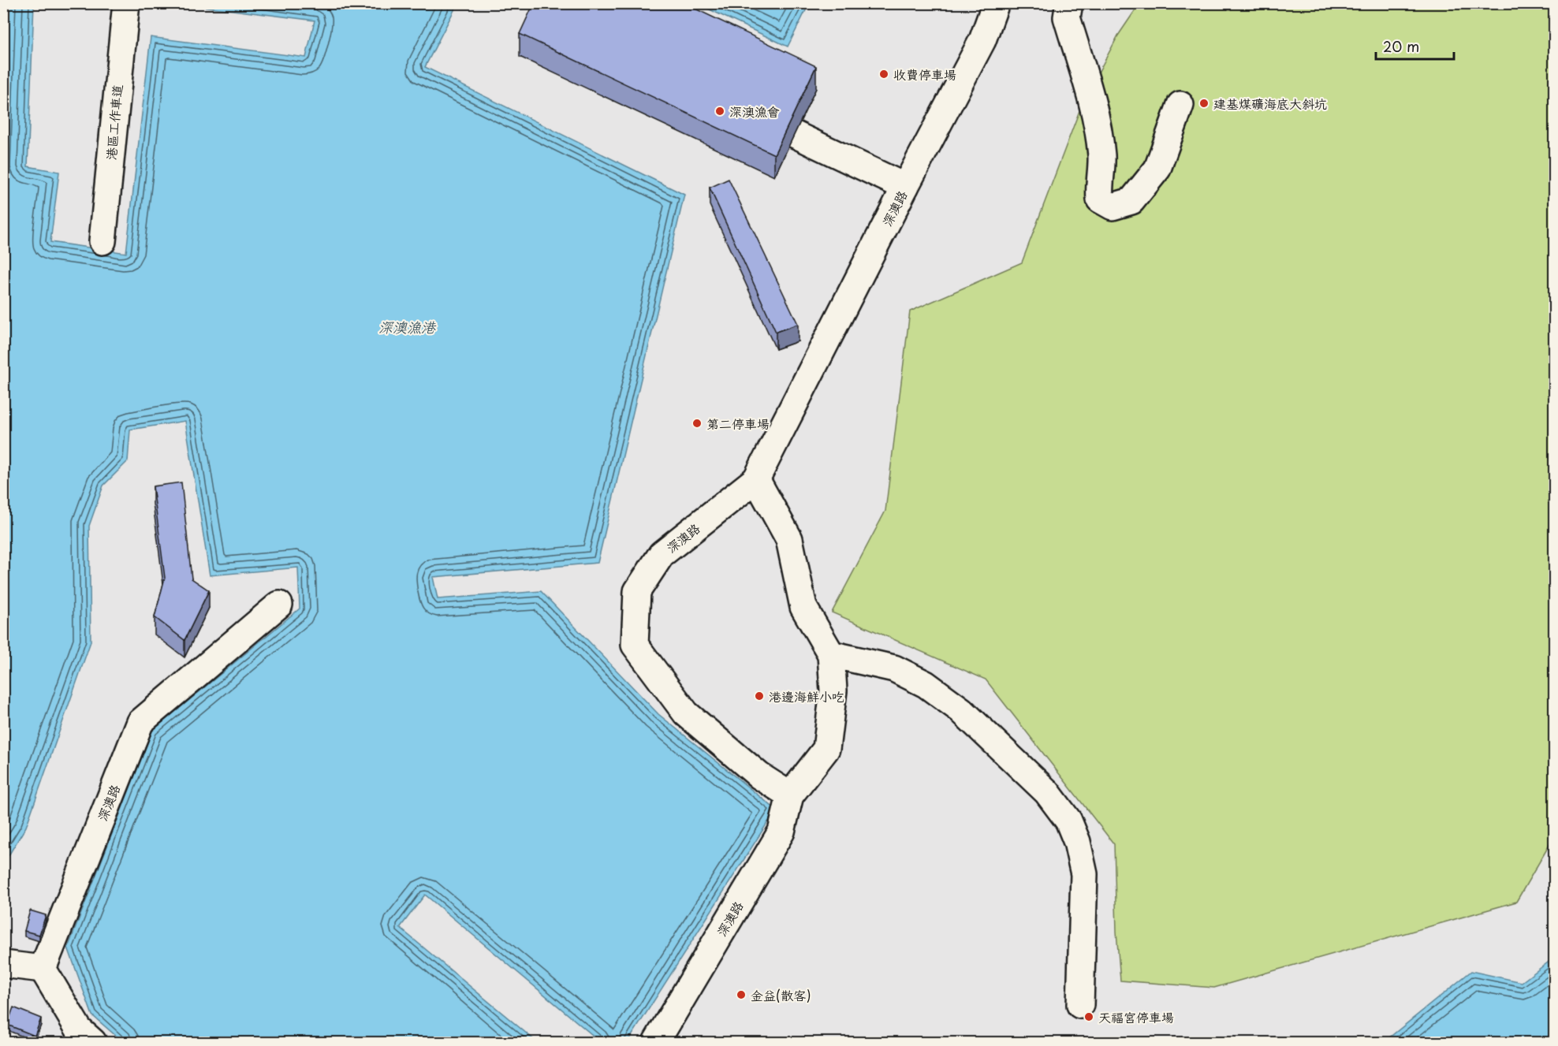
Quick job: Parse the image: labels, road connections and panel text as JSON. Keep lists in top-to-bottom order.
{
  "streets": {
    "street": ["港區工作車道", "深澳路"]
  },
  "water": ["深澳漁港"],
  "places": [
    "收費停車場",
    "建基煤礦海底大斜坑",
    "深澳漁會",
    "第二停車場",
    "港邊海鮮小吃",
    "金益(散客)",
    "天福宮停車場"
  ],
  "scale_bar": "20 m"
}
